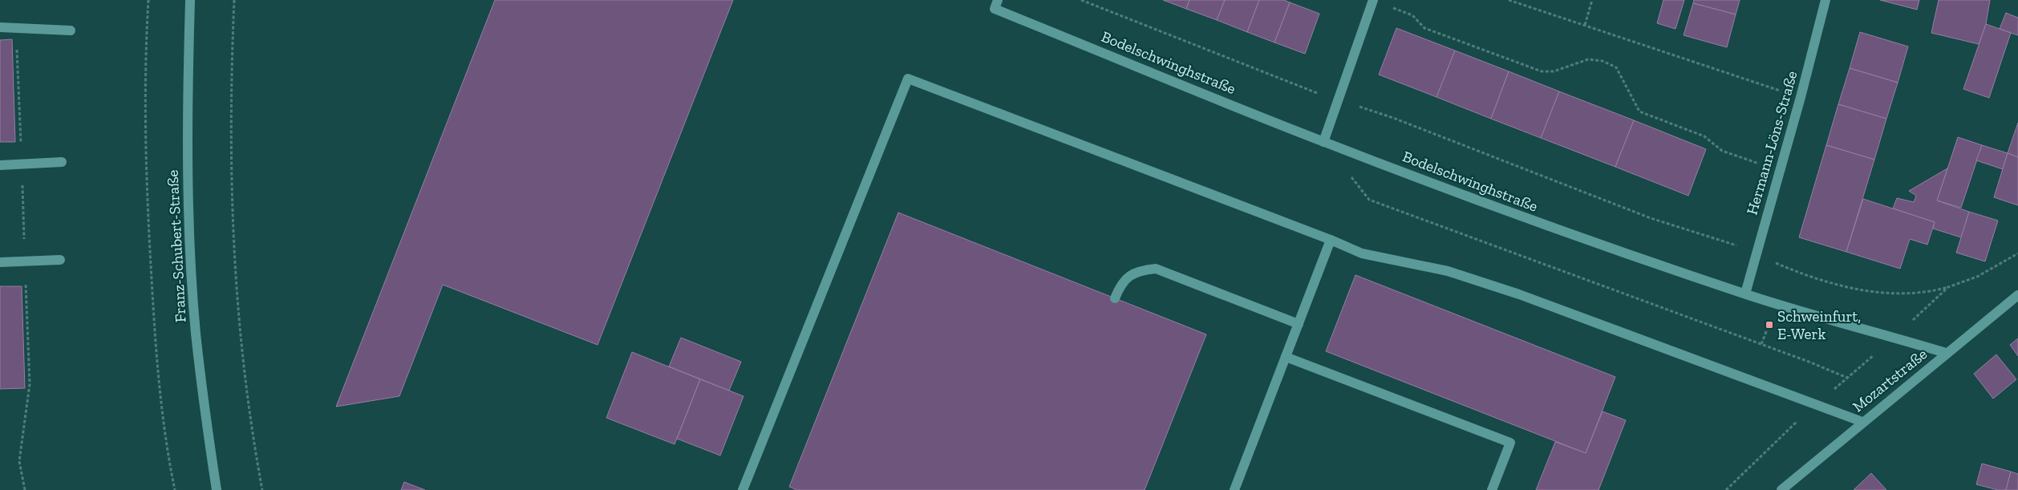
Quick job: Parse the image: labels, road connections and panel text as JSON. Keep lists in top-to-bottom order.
{
  "streets": {
    "street": [
      "Bodelschwinghstraße",
      "Hermann-Löns-Straße",
      "Franz-Schubert-Straße",
      "Mozartstraße"
    ]
  },
  "crossings": [
    ["Bodelschwinghstraße", "Hermann-Löns-Straße"],
    ["Bodelschwinghstraße", "Mozartstraße"]
  ],
  "places": {
    "transit": ["Schweinfurt, E-Werk"]
  }
}
